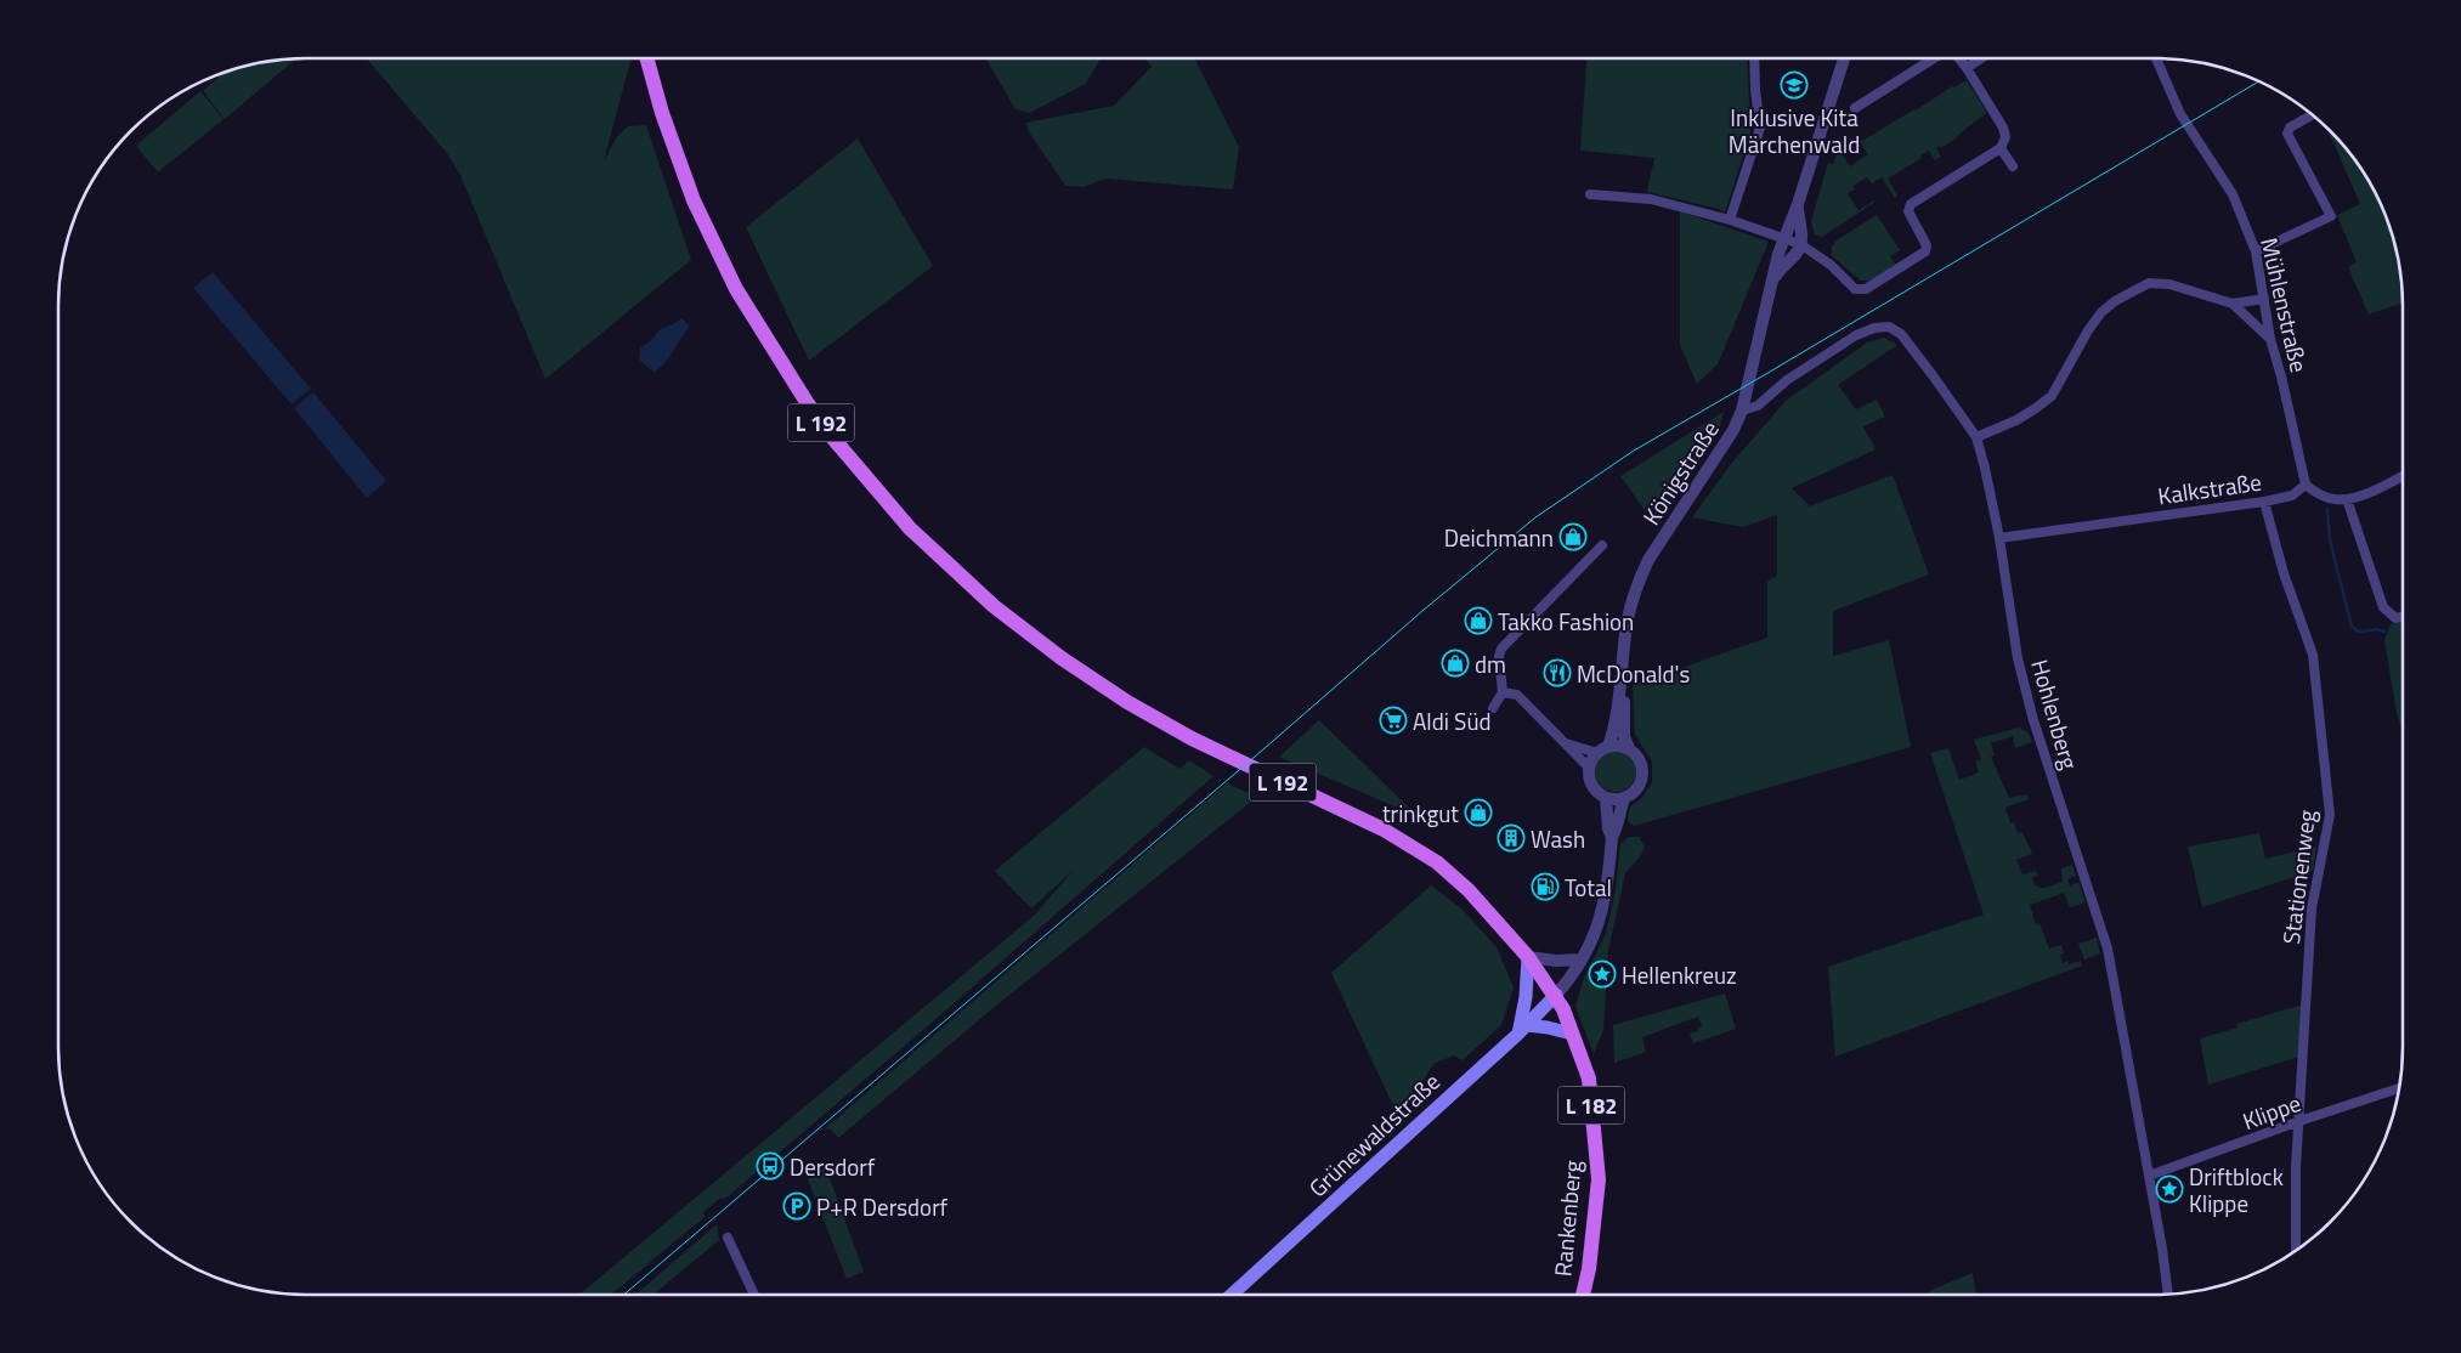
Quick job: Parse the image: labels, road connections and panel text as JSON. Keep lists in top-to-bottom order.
{
  "streets": {
    "main road": [
      "L 192",
      "L 182",
      "Grünewaldstraße",
      "Rankenberg"
    ],
    "street": [
      "Mühlenstraße",
      "Königstraße",
      "Kalkstraße",
      "Hohlenberg",
      "Stationenweg",
      "Klippe"
    ]
  },
  "crossings": [
    ["Mühlenstraße", "Kalkstraße"],
    ["L 192", "Königstraße"],
    ["L 192", "Grünewaldstraße"],
    ["L 192", "Rankenberg"],
    ["Königstraße", "Hohlenberg"],
    ["Königstraße", "Grünewaldstraße"],
    ["Königstraße", "Rankenberg"],
    ["Kalkstraße", "Hohlenberg"],
    ["Kalkstraße", "Stationenweg"],
    ["Hohlenberg", "Klippe"],
    ["Stationenweg", "Klippe"],
    ["Grünewaldstraße", "Rankenberg"]
  ],
  "places": {
    "school or university": ["Inklusive Kita Märchenwald"],
    "shop": [
      "Deichmann",
      "Takko Fashion",
      "dm",
      "trinkgut"
    ],
    "restaurant": ["McDonald's"],
    "supermarket": ["Aldi Süd"],
    "building": ["Wash"],
    "fuel station": ["Total"],
    "place": ["Hellenkreuz", "Driftblock Klippe"],
    "bus stop": ["Dersdorf"],
    "parking": ["P+R Dersdorf"]
  }
}
